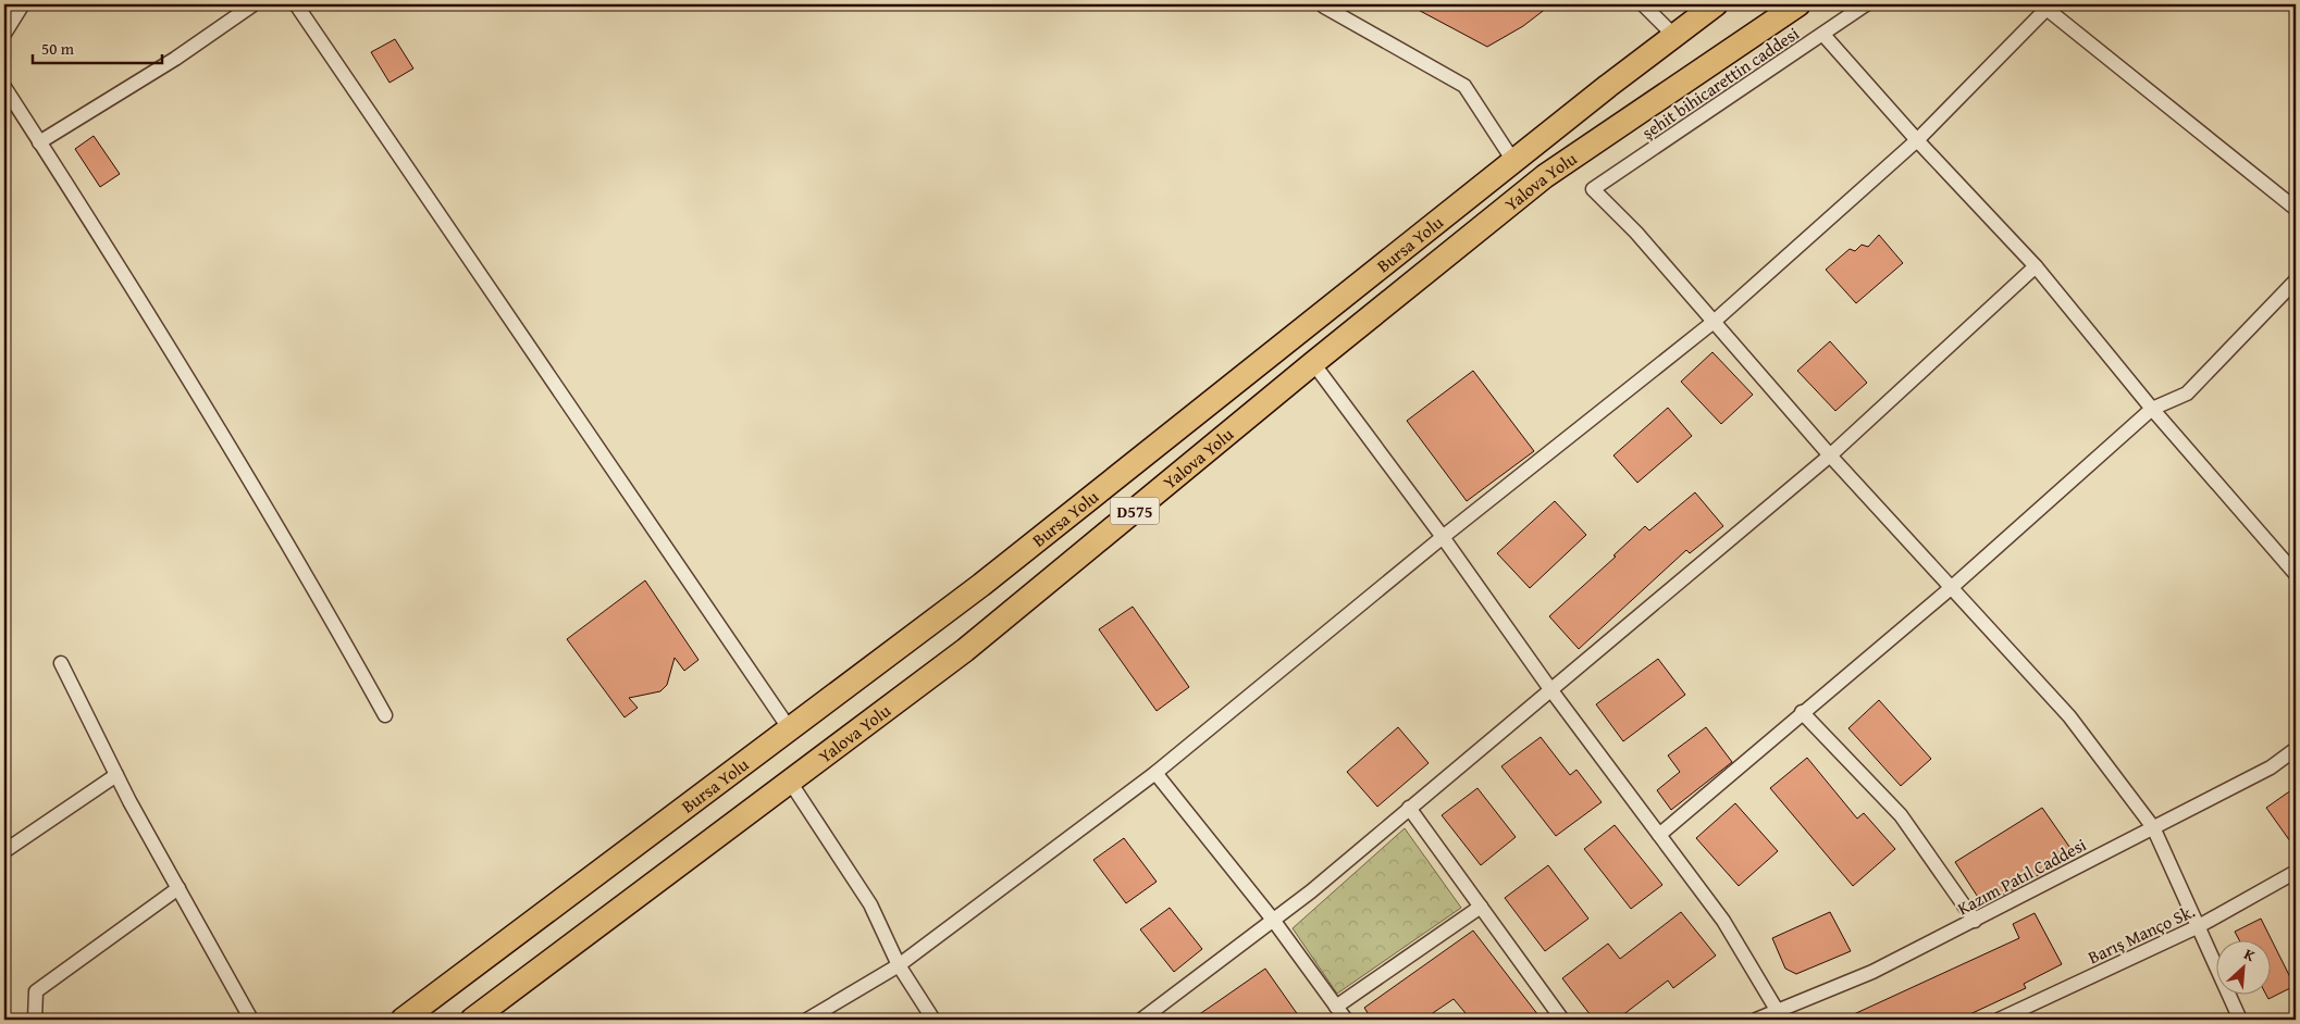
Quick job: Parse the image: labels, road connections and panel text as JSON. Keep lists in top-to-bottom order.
{
  "streets": {
    "highway": ["Yalova Yolu", "Bursa Yolu", "D575"],
    "street": ["şehit bihicarettin caddesi", "Kazım Patıl Caddesi", "Barış Manço Sk."]
  },
  "scale_bar": "50 m",
  "north": "top right"
}
